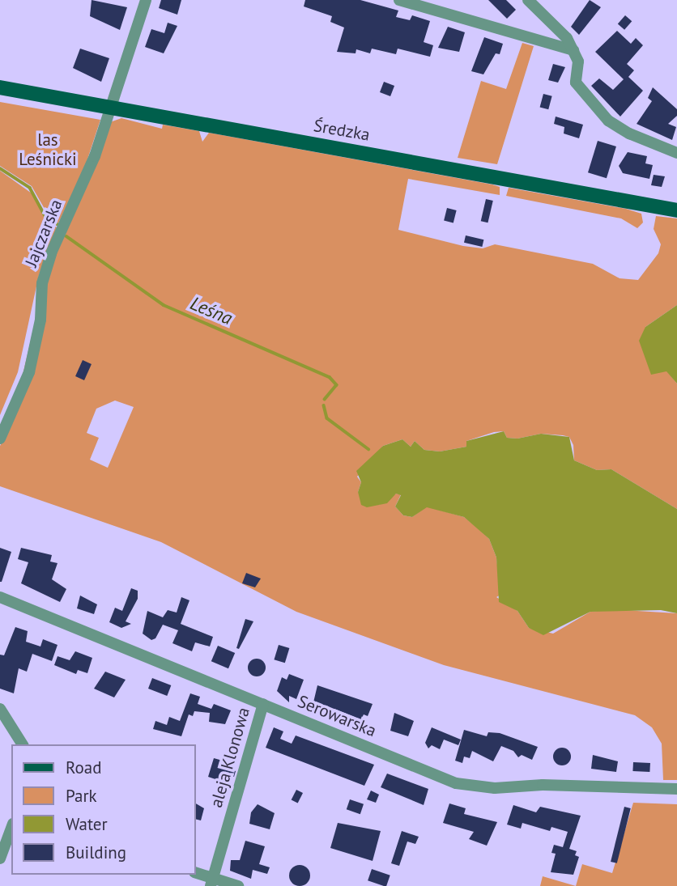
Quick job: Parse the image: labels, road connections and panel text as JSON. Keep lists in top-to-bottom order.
{
  "streets": {
    "main road": ["Średzka"],
    "street": ["Jajczarska", "Serowarska", "aleja Klonowa"]
  },
  "crossings": [
    ["Średzka", "Jajczarska"],
    ["Serowarska", "aleja Klonowa"]
  ],
  "water": ["Leśna"],
  "parks": ["las Leśnicki"],
  "legend": [
    "Road",
    "Park",
    "Water",
    "Building"
  ]
}
